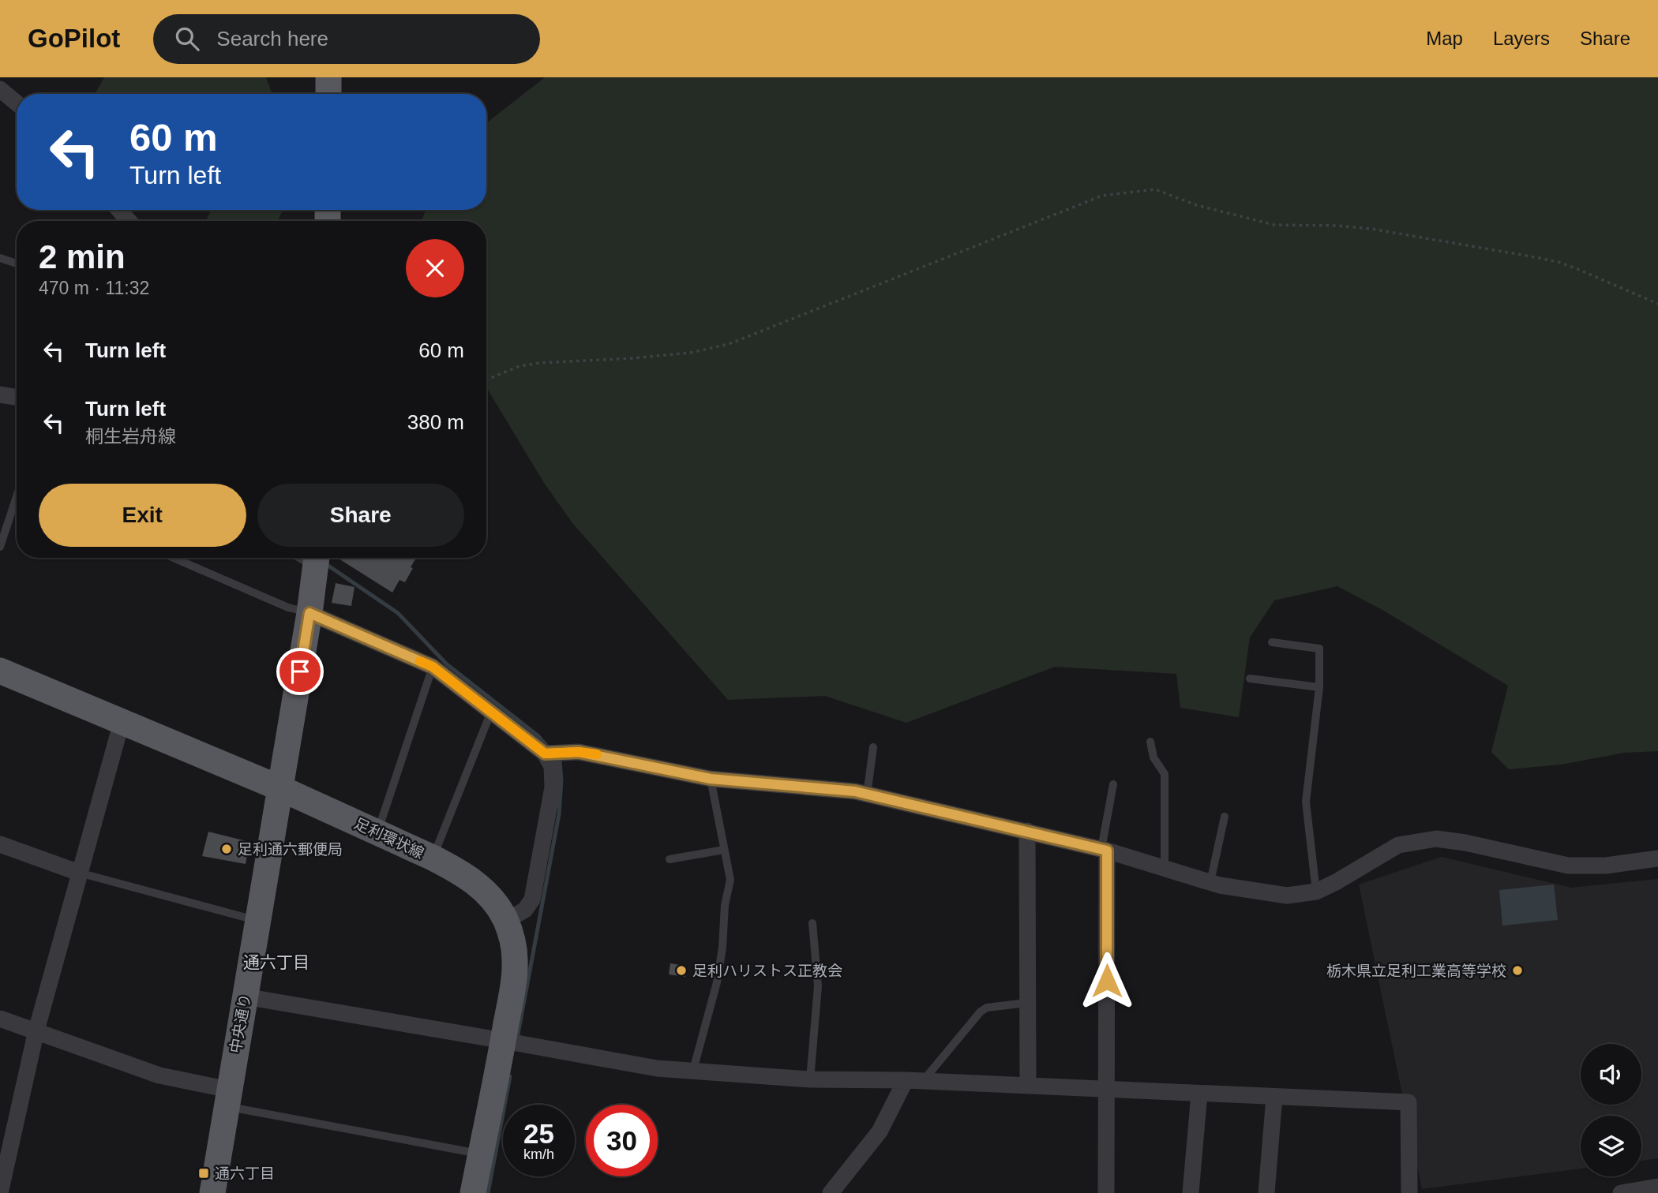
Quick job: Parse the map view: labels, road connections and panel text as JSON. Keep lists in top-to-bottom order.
{
  "streets": {
    "main road": ["足利環状線", "中央通り"]
  },
  "crossings": [
    ["足利環状線", "中央通り"]
  ],
  "districts": ["通六丁目"],
  "places": {
    "other": ["足利通六郵便局", "足利ハリストス正教会", "栃木県立足利工業高等学校"],
    "transit": ["通六丁目"]
  },
  "page": {
    "header": "GoPilot",
    "search": "Search here",
    "nav": ["Map", "Layers", "Share"],
    "turn": ["60 m", "Turn left"],
    "heading": ["2 min", "470 m · 11:32"],
    "list": [
      {
        "name": "Turn left",
        "value": "60 m"
      },
      {
        "name": "Turn left",
        "note": "桐生岩舟線",
        "value": "380 m"
      }
    ],
    "buttons": ["Exit", "Share"],
    "speed": "25 km/h",
    "limit": "30"
  }
}
